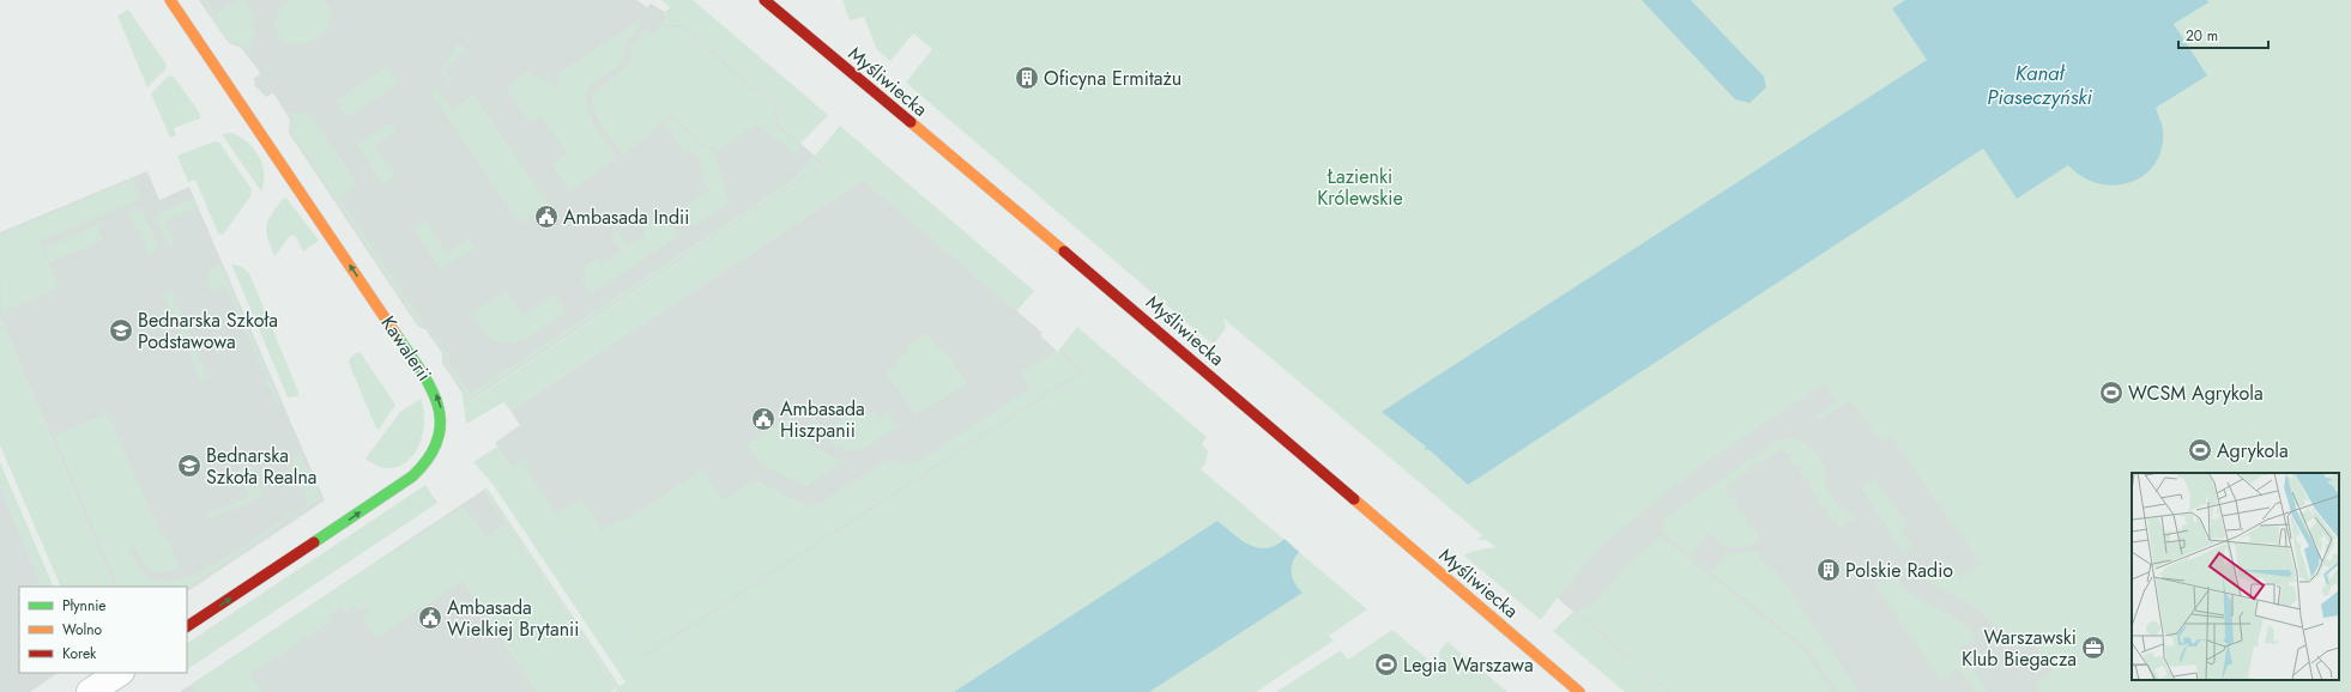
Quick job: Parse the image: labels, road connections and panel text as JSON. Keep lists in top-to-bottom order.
{
  "streets": {
    "street": ["Myśliwiecka", "Kawalerii"]
  },
  "water": ["Kanał Piaseczyński"],
  "parks": ["Łazienki Królewskie"],
  "places": {
    "building": ["Oficyna Ermitażu", "Polskie Radio"],
    "public building": ["Ambasada Indii", "Ambasada Hiszpanii", "Ambasada Wielkiej Brytanii"],
    "school or university": ["Bednarska Szkoła Podstawowa", "Bednarska Szkoła Realna"],
    "sports": ["WCSM Agrykola", "Agrykola", "Legia Warszawa"],
    "office": ["Warszawski Klub Biegacza"]
  },
  "legend": ["Płynnie", "Wolno", "Korek"],
  "scale_bar": "20 m"
}
